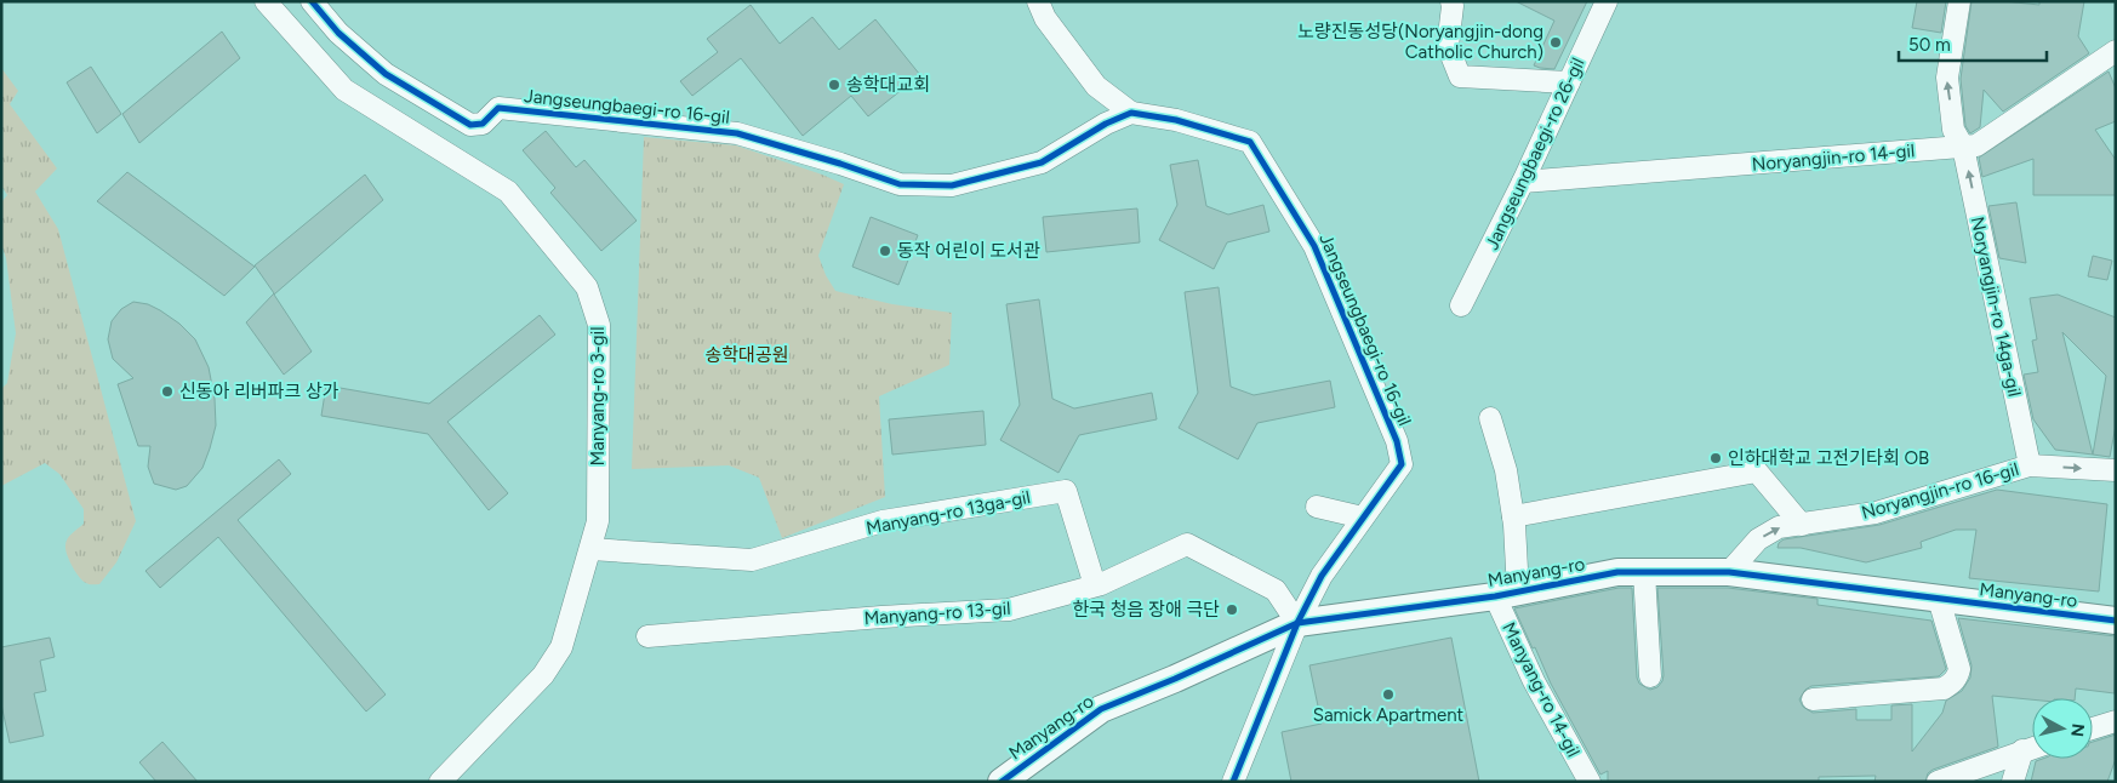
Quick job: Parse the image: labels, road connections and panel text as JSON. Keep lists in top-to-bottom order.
{
  "streets": {
    "street": [
      "Jangseungbaegi-ro 16-gil",
      "Jangseungbaegi-ro 26-gil",
      "Noryangjin-ro 14-gil",
      "Noryangjin-ro 14ga-gil",
      "Manyang-ro 3-gil",
      "Noryangjin-ro 16-gil",
      "Manyang-ro 13ga-gil",
      "Manyang-ro",
      "Manyang-ro 13-gil",
      "Manyang-ro 14-gil"
    ]
  },
  "crossings": [
    ["Jangseungbaegi-ro 16-gil", "Manyang-ro"],
    ["Jangseungbaegi-ro 16-gil", "Manyang-ro 13-gil"],
    ["Jangseungbaegi-ro 26-gil", "Noryangjin-ro 14-gil"],
    ["Noryangjin-ro 14-gil", "Noryangjin-ro 14ga-gil"],
    ["Noryangjin-ro 14ga-gil", "Noryangjin-ro 16-gil"],
    ["Manyang-ro 3-gil", "Manyang-ro 13ga-gil"],
    ["Noryangjin-ro 16-gil", "Manyang-ro"],
    ["Manyang-ro 13ga-gil", "Manyang-ro 13-gil"],
    ["Manyang-ro", "Manyang-ro 13-gil"],
    ["Manyang-ro", "Manyang-ro 14-gil"]
  ],
  "one_way": ["Noryangjin-ro 14ga-gil", "Noryangjin-ro 16-gil"],
  "parks": ["송학대공원"],
  "places": [
    "노량진동성당(Noryangjin-dong Catholic Church)",
    "송학대교회",
    "동작 어린이 도서관",
    "신동아 리버파크 상가",
    "인하대학교 고전기타회 OB",
    "한국 청음 장애 극단",
    "Samick Apartment"
  ],
  "scale_bar": "50 m",
  "north": "right"
}
